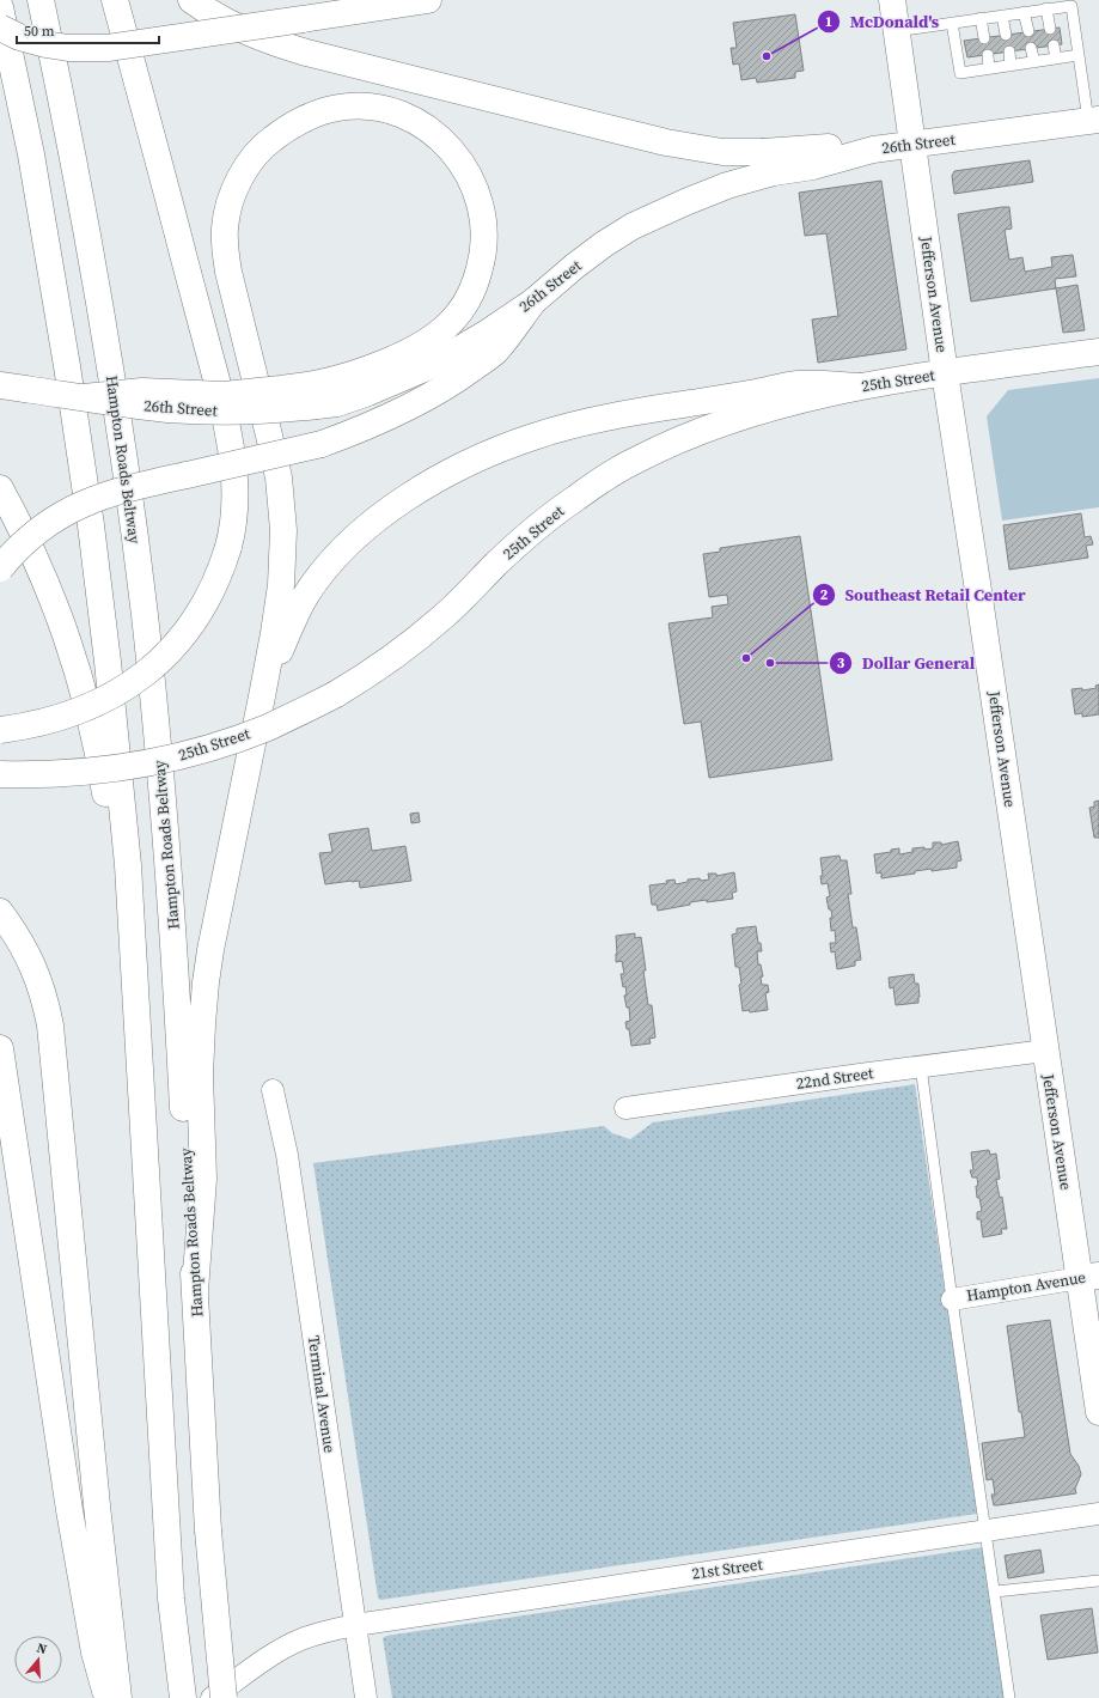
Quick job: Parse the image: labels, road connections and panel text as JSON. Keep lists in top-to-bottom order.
{
  "streets": {
    "main road": [
      "26th Street",
      "Jefferson Avenue",
      "25th Street",
      "Hampton Roads Beltway"
    ],
    "street": [
      "22nd Street",
      "Hampton Avenue",
      "Terminal Avenue",
      "21st Street"
    ]
  },
  "crossings": [
    ["26th Street", "Jefferson Avenue"],
    ["Jefferson Avenue", "25th Street"],
    ["Jefferson Avenue", "22nd Street"],
    ["Jefferson Avenue", "Hampton Avenue"],
    ["Terminal Avenue", "21st Street"]
  ],
  "places": ["McDonald's", "Southeast Retail Center", "Dollar General"],
  "scale_bar": "50 m",
  "north": "top"
}
